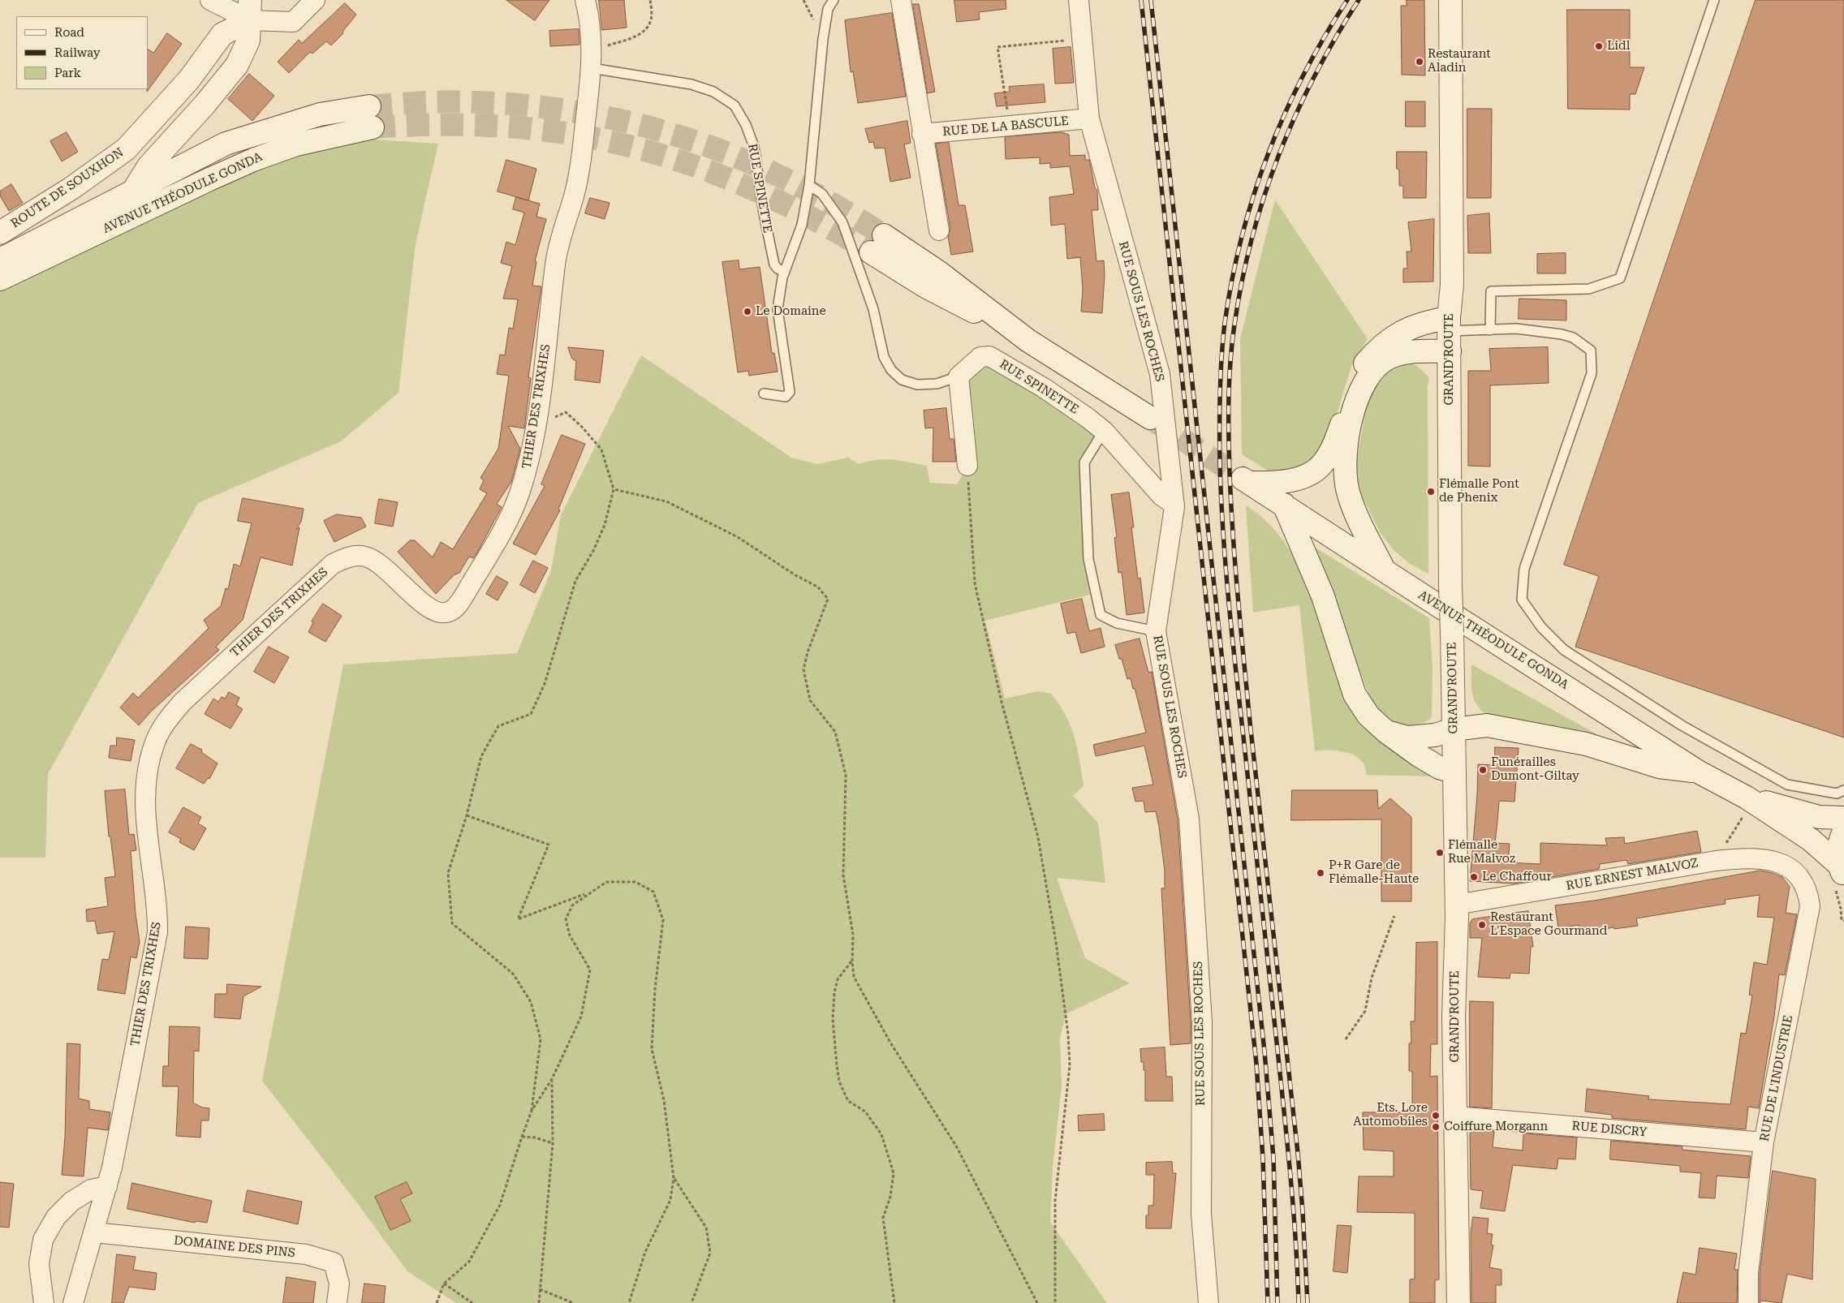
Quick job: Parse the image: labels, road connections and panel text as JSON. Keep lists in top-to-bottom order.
{
  "streets": {
    "main road": ["ROUTE DE SOUXHON", "AVENUE THÉODULE GONDA", "GRAND'ROUTE"],
    "street": [
      "RUE DE LA BASCULE",
      "RUE SPINETTE",
      "RUE SOUS LES ROCHES",
      "THIER DES TRIXHES",
      "RUE ERNEST MALVOZ",
      "RUE DE L'INDUSTRIE",
      "RUE DISCRY",
      "DOMAINE DES PINS"
    ]
  },
  "crossings": [
    ["RUE DE LA BASCULE", "RUE SOUS LES ROCHES"],
    ["RUE SPINETTE", "RUE SOUS LES ROCHES"],
    ["RUE SPINETTE", "THIER DES TRIXHES"],
    ["AVENUE THÉODULE GONDA", "GRAND'ROUTE"],
    ["GRAND'ROUTE", "RUE ERNEST MALVOZ"],
    ["GRAND'ROUTE", "RUE DISCRY"],
    ["THIER DES TRIXHES", "DOMAINE DES PINS"],
    ["RUE ERNEST MALVOZ", "RUE DE L'INDUSTRIE"],
    ["RUE DE L'INDUSTRIE", "RUE DISCRY"]
  ],
  "places": [
    "Lidl",
    "Restaurant Aladin",
    "Le Domaine",
    "Flémalle Pont de Phenix",
    "Funérailles Dumont-Giltay",
    "Flémalle Rue Malvoz",
    "P+R Gare de Flémalle-Haute",
    "Le Chaffour",
    "Restaurant L'Espace Gourmand",
    "Ets. Lore Automobiles",
    "Coiffure Morgann"
  ],
  "legend": ["Road", "Railway", "Park"]
}
